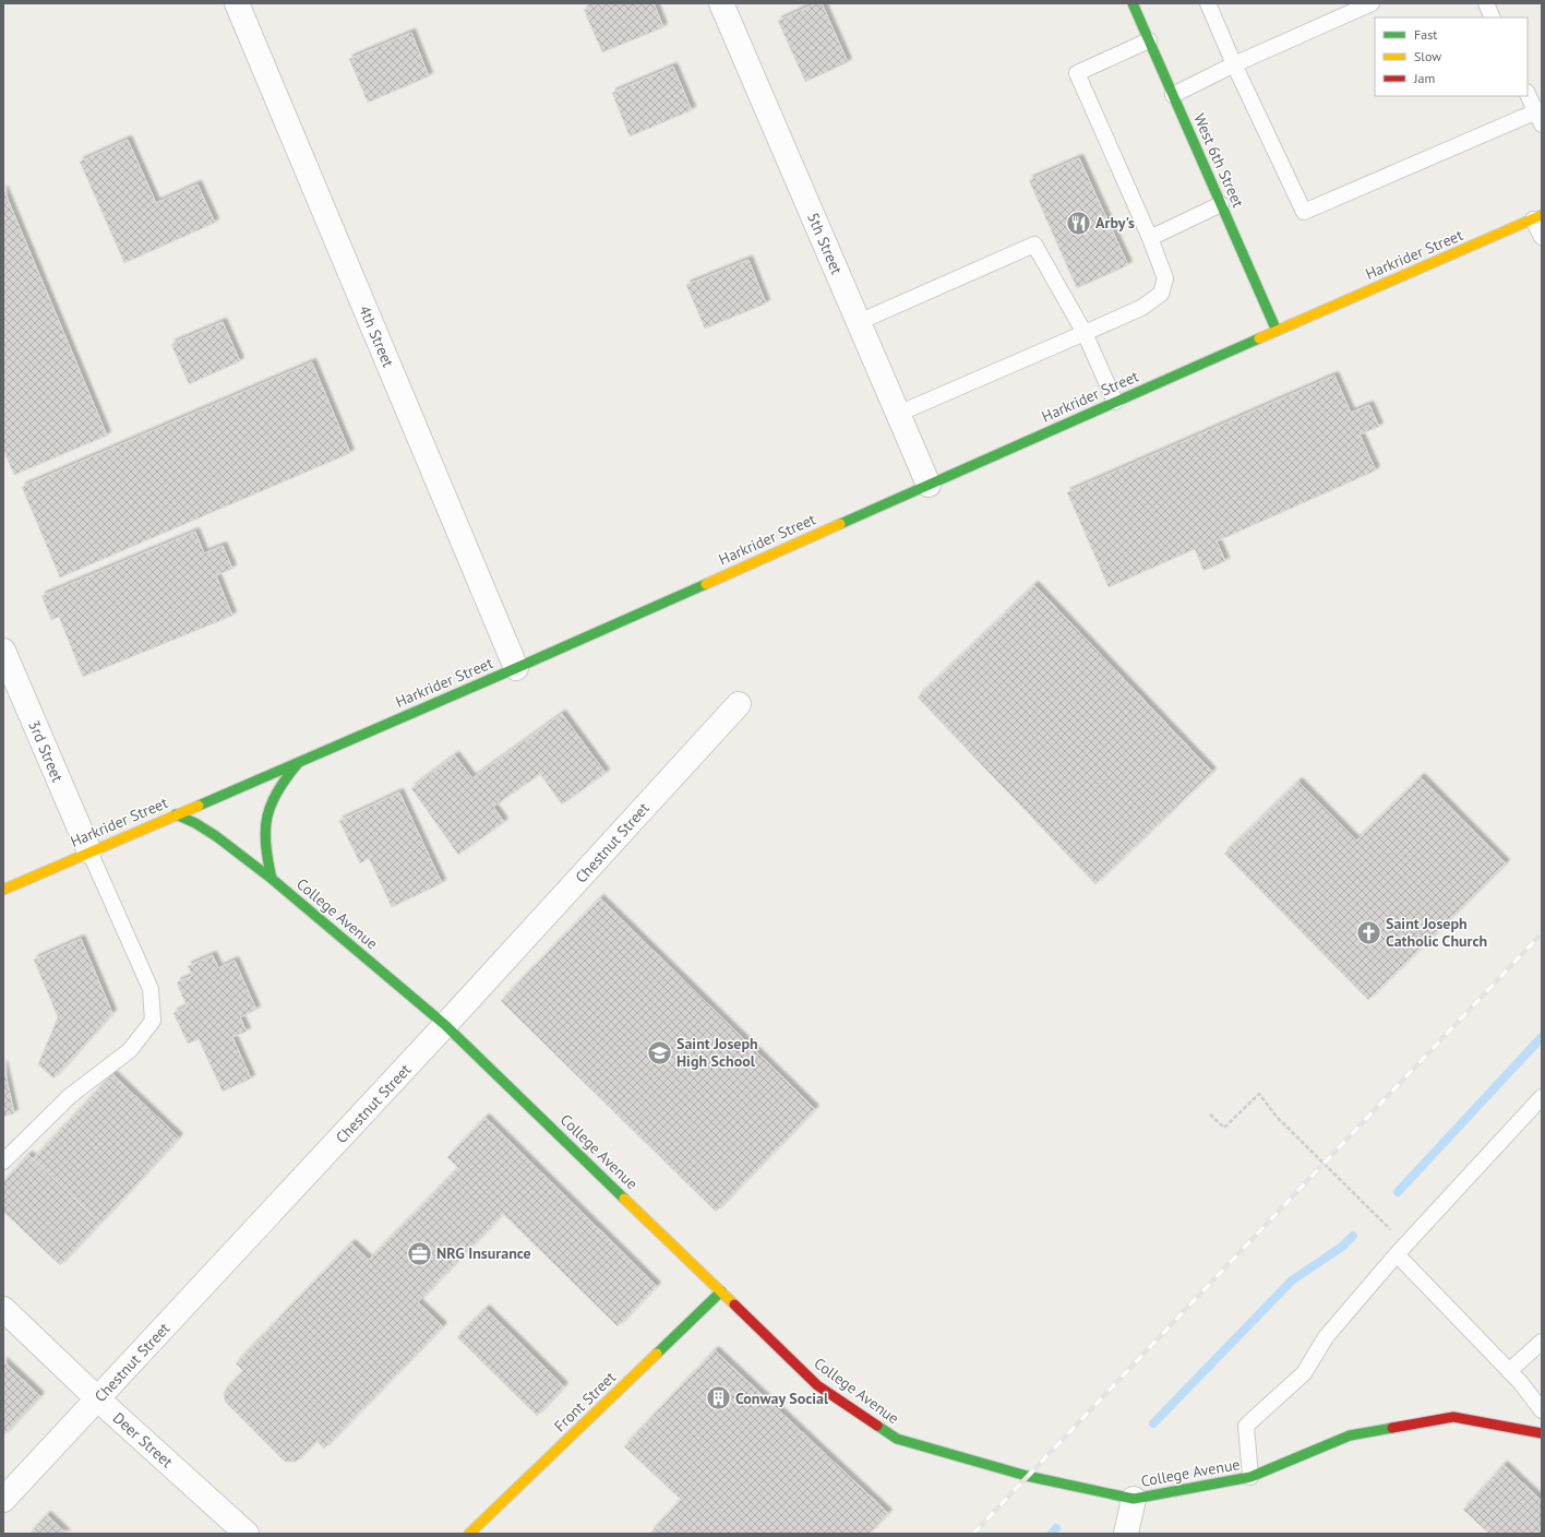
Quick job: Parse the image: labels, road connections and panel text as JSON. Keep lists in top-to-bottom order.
{
  "streets": {
    "street": [
      "West 6th Street",
      "5th Street",
      "Harkrider Street",
      "4th Street",
      "3rd Street",
      "Chestnut Street",
      "College Avenue",
      "Front Street",
      "Deer Street"
    ]
  },
  "crossings": [
    ["West 6th Street", "Harkrider Street"],
    ["5th Street", "Harkrider Street"],
    ["Harkrider Street", "4th Street"],
    ["Harkrider Street", "3rd Street"],
    ["Harkrider Street", "College Avenue"],
    ["Chestnut Street", "College Avenue"],
    ["Chestnut Street", "Deer Street"],
    ["College Avenue", "Front Street"]
  ],
  "places": {
    "restaurant": ["Arby's"],
    "church": ["Saint Joseph Catholic Church"],
    "school or university": ["Saint Joseph High School"],
    "office": ["NRG Insurance"],
    "building": ["Conway Social"]
  },
  "legend": ["Fast", "Slow", "Jam"]
}
